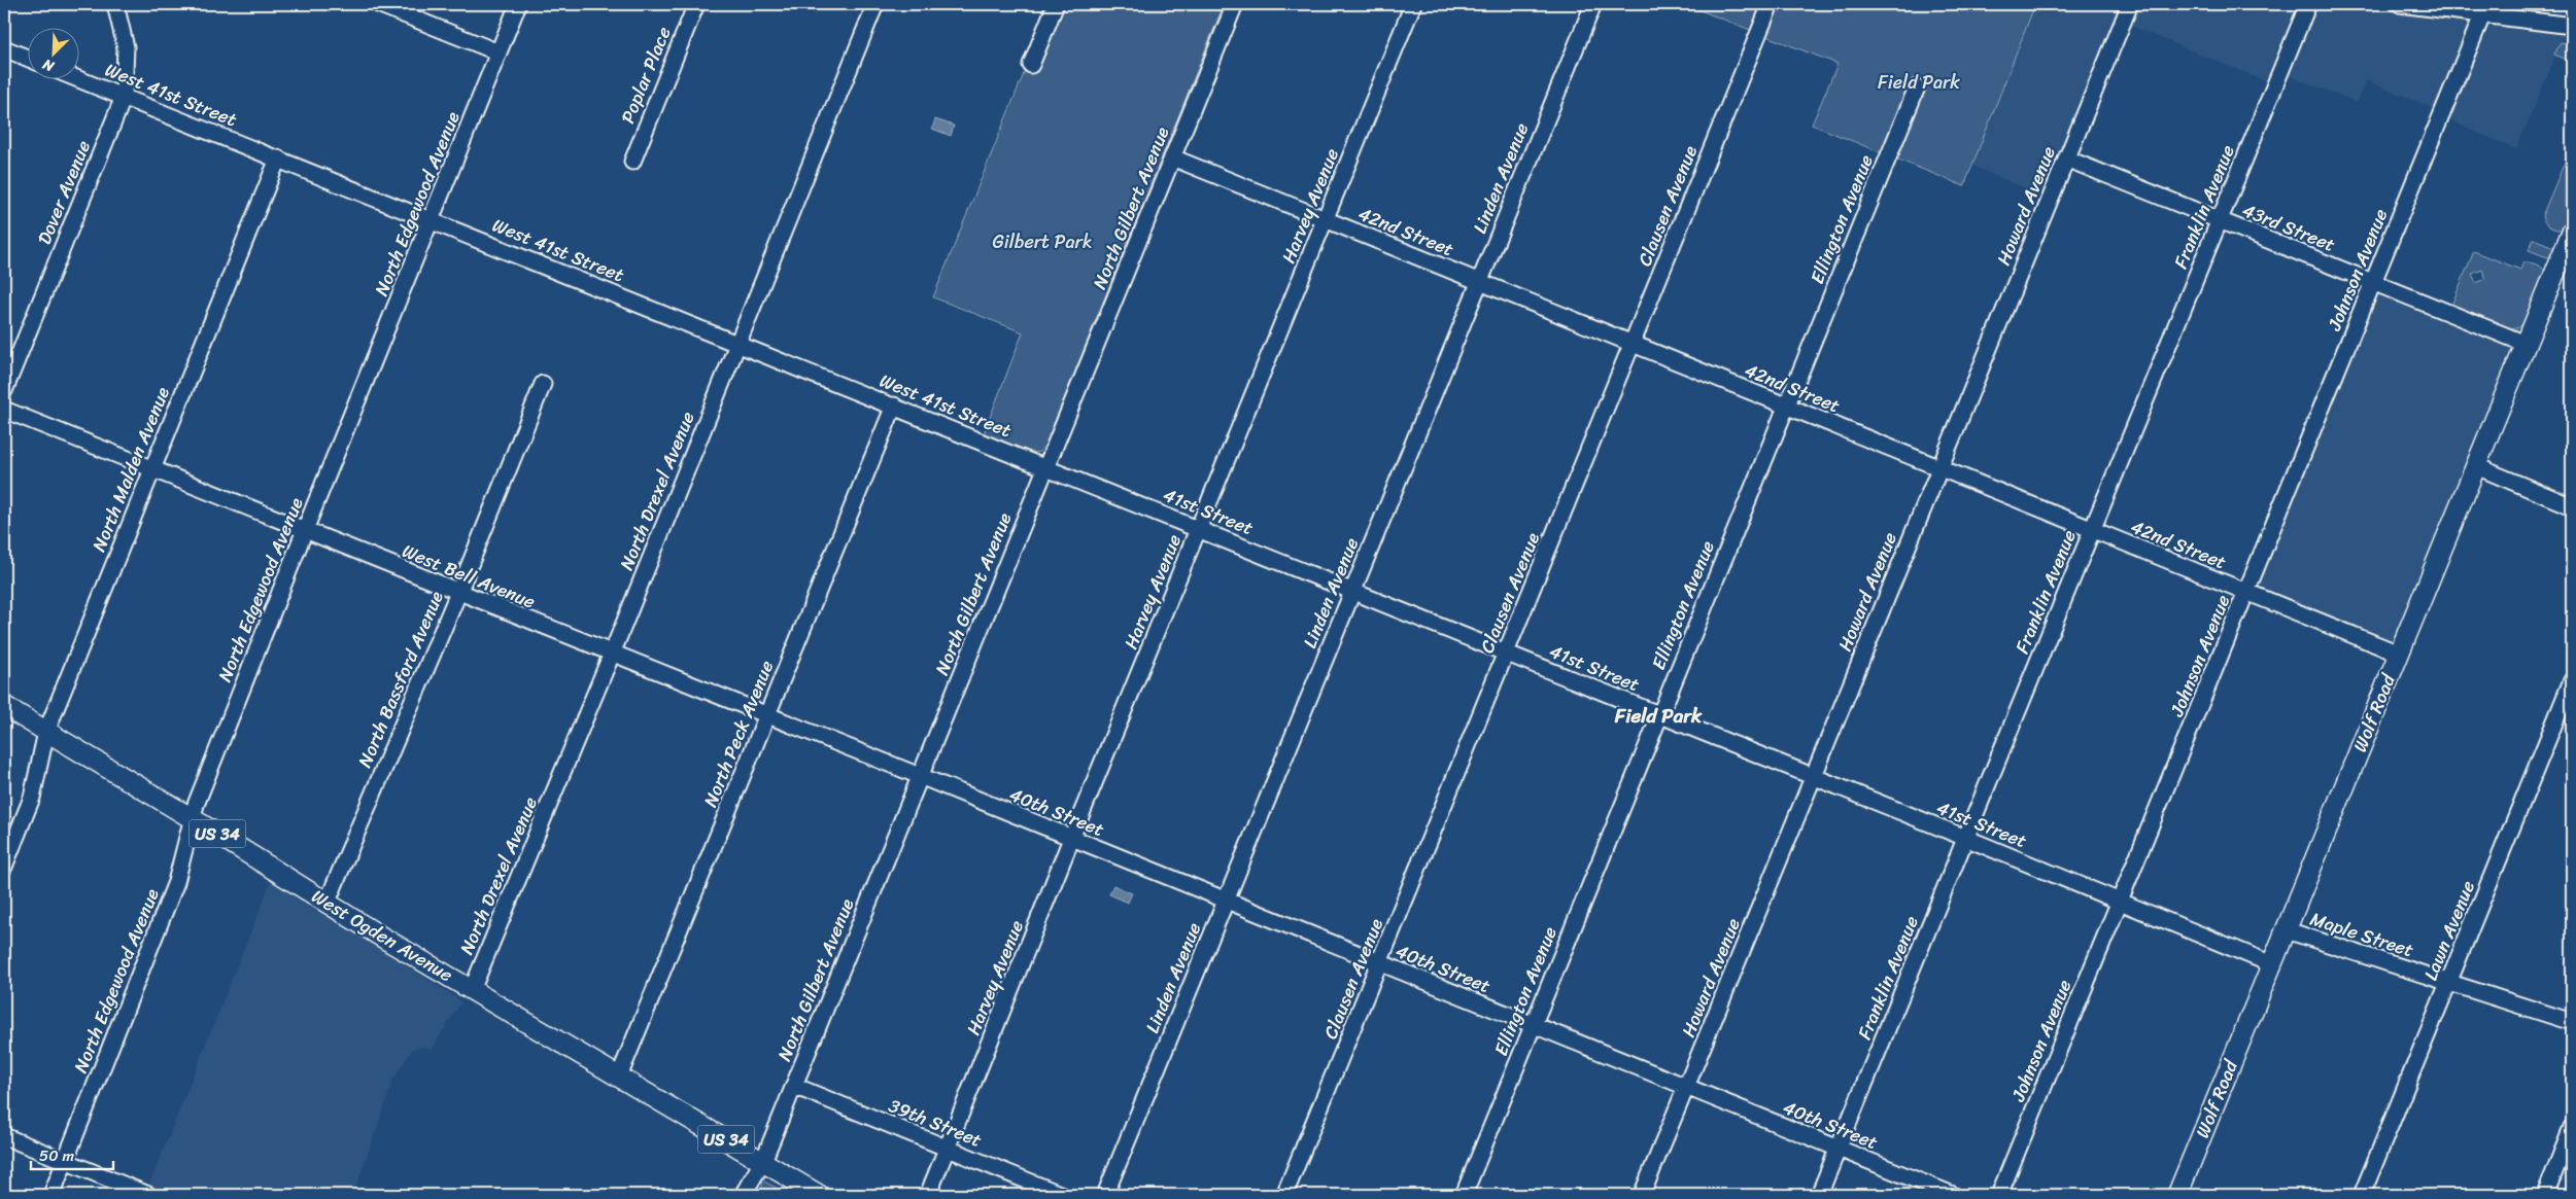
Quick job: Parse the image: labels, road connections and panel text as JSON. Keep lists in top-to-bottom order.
{
  "streets": {
    "main road": ["Wolf Road", "US 34", "West Ogden Avenue"],
    "street": [
      "Poplar Place",
      "West 41st Street",
      "Linden Avenue",
      "Dover Avenue",
      "North Edgewood Avenue",
      "Harvey Avenue",
      "Clausen Avenue",
      "Howard Avenue",
      "Franklin Avenue",
      "North Gilbert Avenue",
      "Ellington Avenue",
      "43rd Street",
      "42nd Street",
      "Johnson Avenue",
      "North Malden Avenue",
      "North Drexel Avenue",
      "41st Street",
      "West Bell Avenue",
      "North Bassford Avenue",
      "North Peck Avenue",
      "40th Street",
      "Lawn Avenue",
      "Maple Street",
      "39th Street"
    ]
  },
  "crossings": [
    ["West 41st Street", "Dover Avenue"],
    ["West 41st Street", "North Edgewood Avenue"],
    ["West 41st Street", "North Gilbert Avenue"],
    ["West 41st Street", "North Malden Avenue"],
    ["West 41st Street", "North Drexel Avenue"],
    ["West 41st Street", "41st Street"],
    ["West 41st Street", "North Peck Avenue"],
    ["Linden Avenue", "42nd Street"],
    ["Linden Avenue", "41st Street"],
    ["Linden Avenue", "40th Street"],
    ["North Edgewood Avenue", "West Bell Avenue"],
    ["North Edgewood Avenue", "West Ogden Avenue"],
    ["Harvey Avenue", "42nd Street"],
    ["Harvey Avenue", "41st Street"],
    ["Harvey Avenue", "40th Street"],
    ["Harvey Avenue", "39th Street"],
    ["Clausen Avenue", "42nd Street"],
    ["Clausen Avenue", "41st Street"],
    ["Clausen Avenue", "40th Street"],
    ["Howard Avenue", "43rd Street"],
    ["Howard Avenue", "42nd Street"],
    ["Howard Avenue", "41st Street"],
    ["Howard Avenue", "40th Street"],
    ["Franklin Avenue", "43rd Street"],
    ["Franklin Avenue", "42nd Street"],
    ["Franklin Avenue", "41st Street"],
    ["Franklin Avenue", "40th Street"],
    ["North Gilbert Avenue", "42nd Street"],
    ["North Gilbert Avenue", "41st Street"],
    ["North Gilbert Avenue", "West Bell Avenue"],
    ["North Gilbert Avenue", "40th Street"],
    ["North Gilbert Avenue", "US 34"],
    ["North Gilbert Avenue", "West Ogden Avenue"],
    ["North Gilbert Avenue", "39th Street"],
    ["Ellington Avenue", "42nd Street"],
    ["Ellington Avenue", "41st Street"],
    ["Ellington Avenue", "40th Street"],
    ["43rd Street", "Johnson Avenue"],
    ["43rd Street", "Wolf Road"],
    ["42nd Street", "Johnson Avenue"],
    ["42nd Street", "Wolf Road"],
    ["Johnson Avenue", "41st Street"],
    ["North Malden Avenue", "West Bell Avenue"],
    ["North Malden Avenue", "West Ogden Avenue"],
    ["North Drexel Avenue", "West Bell Avenue"],
    ["North Drexel Avenue", "West Ogden Avenue"],
    ["41st Street", "Wolf Road"],
    ["West Bell Avenue", "North Bassford Avenue"],
    ["West Bell Avenue", "North Peck Avenue"],
    ["West Bell Avenue", "40th Street"],
    ["North Bassford Avenue", "West Ogden Avenue"],
    ["Wolf Road", "Maple Street"],
    ["North Peck Avenue", "West Ogden Avenue"],
    ["US 34", "West Ogden Avenue"],
    ["Lawn Avenue", "Maple Street"]
  ],
  "districts": ["Field Park"],
  "parks": ["Field Park", "Gilbert Park"],
  "scale_bar": "50 m",
  "north": "bottom left"
}
